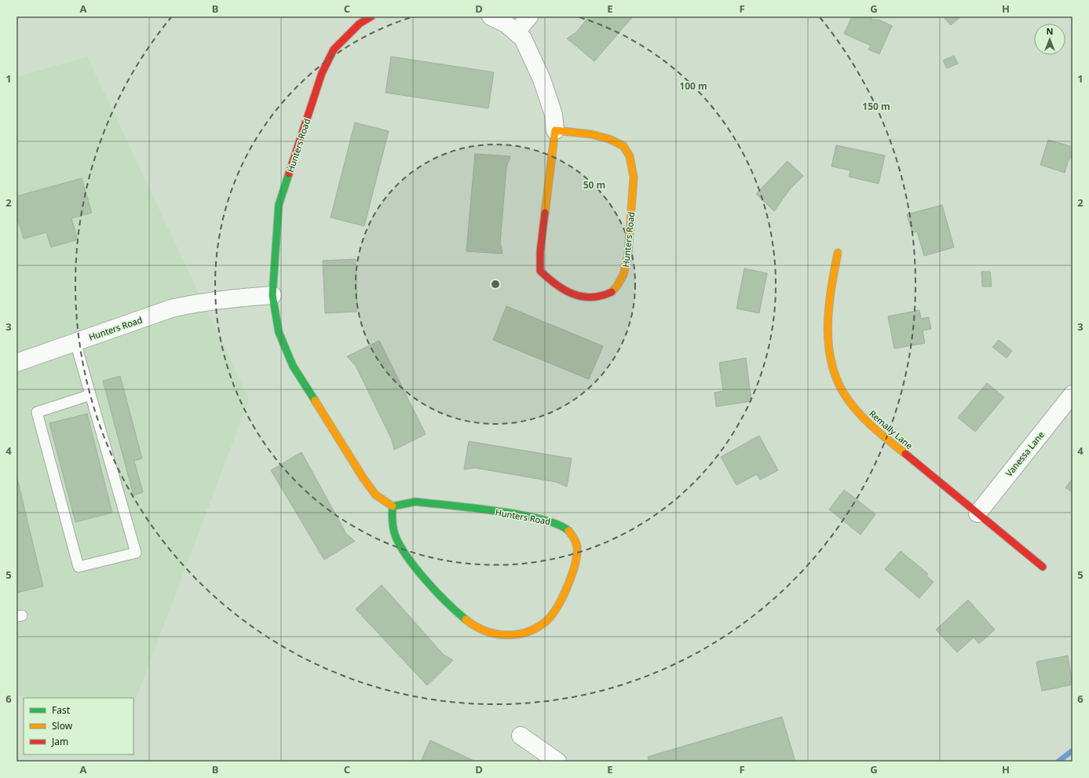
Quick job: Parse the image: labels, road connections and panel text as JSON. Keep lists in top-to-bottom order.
{
  "streets": {
    "street": ["Hunters Road", "Remally Lane", "Vanessa Lane"]
  },
  "crossings": [
    ["Remally Lane", "Vanessa Lane"]
  ],
  "legend": ["Fast", "Slow", "Jam"],
  "north": "top",
  "grid": {
    "columns": [
      "A",
      "B",
      "C",
      "D",
      "E",
      "F",
      "G",
      "H"
    ],
    "rows": [
      "1",
      "2",
      "3",
      "4",
      "5",
      "6"
    ]
  },
  "rings": ["100 m", "150 m", "50 m"]
}
